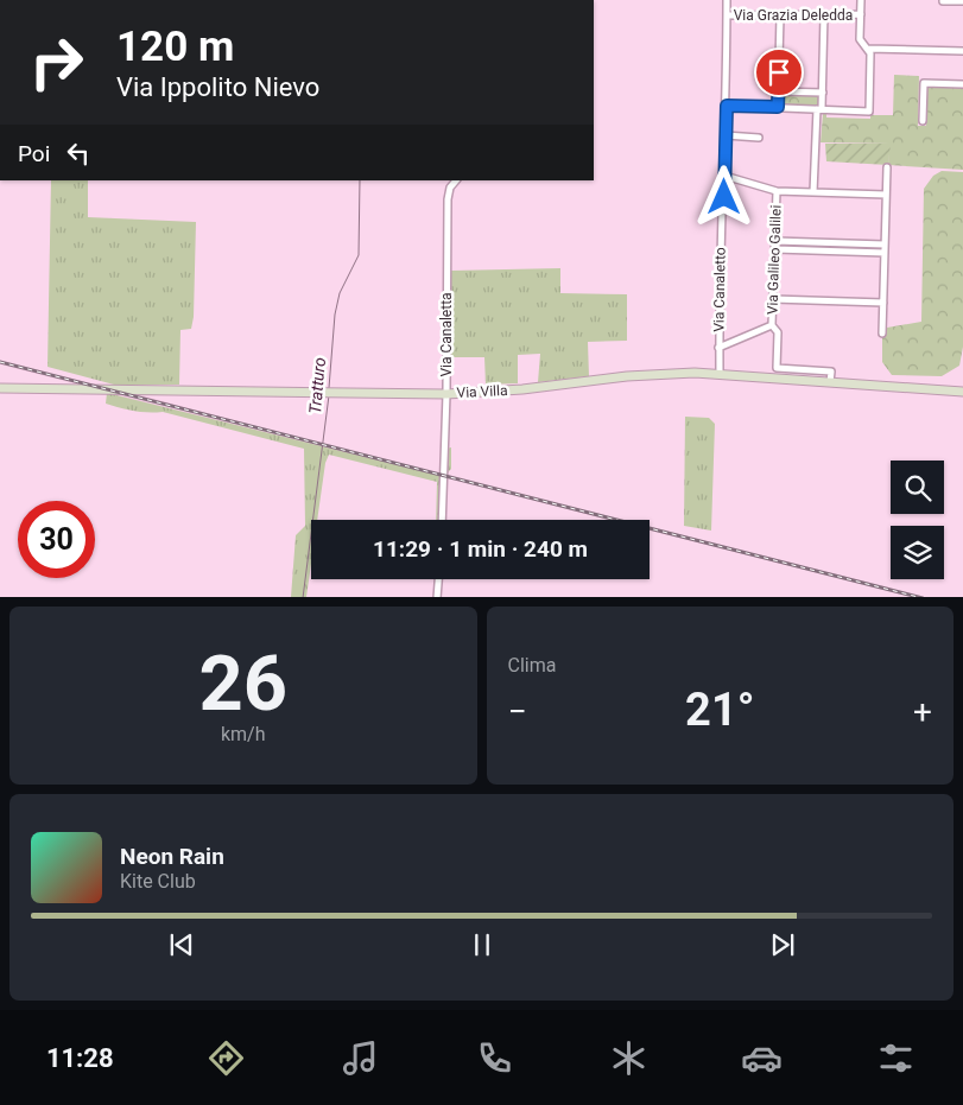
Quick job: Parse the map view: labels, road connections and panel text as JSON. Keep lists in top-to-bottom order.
{
  "streets": {
    "street": [
      "Via Grazia Deledda",
      "Via Galileo Galilei",
      "Via Canaletto",
      "Via Canaletta",
      "Via Villa"
    ]
  },
  "crossings": [
    ["Via Grazia Deledda", "Via Canaletto"],
    ["Via Galileo Galilei", "Via Canaletto"],
    ["Via Canaletto", "Via Villa"],
    ["Via Canaletta", "Via Villa"]
  ],
  "water": ["Tratturo"],
  "page": {
    "turn": ["120 m", "Via Ippolito Nievo"],
    "then": "Poi",
    "limit": "30",
    "trip": "11:29 · 1 min · 240 m",
    "tile": [
      ["26", "km/h"],
      "Clima"
    ],
    "heat": ["−", "21°", "+"],
    "song": ["Neon Rain", "Kite Club"],
    "tabs": "11:28"
  }
}
